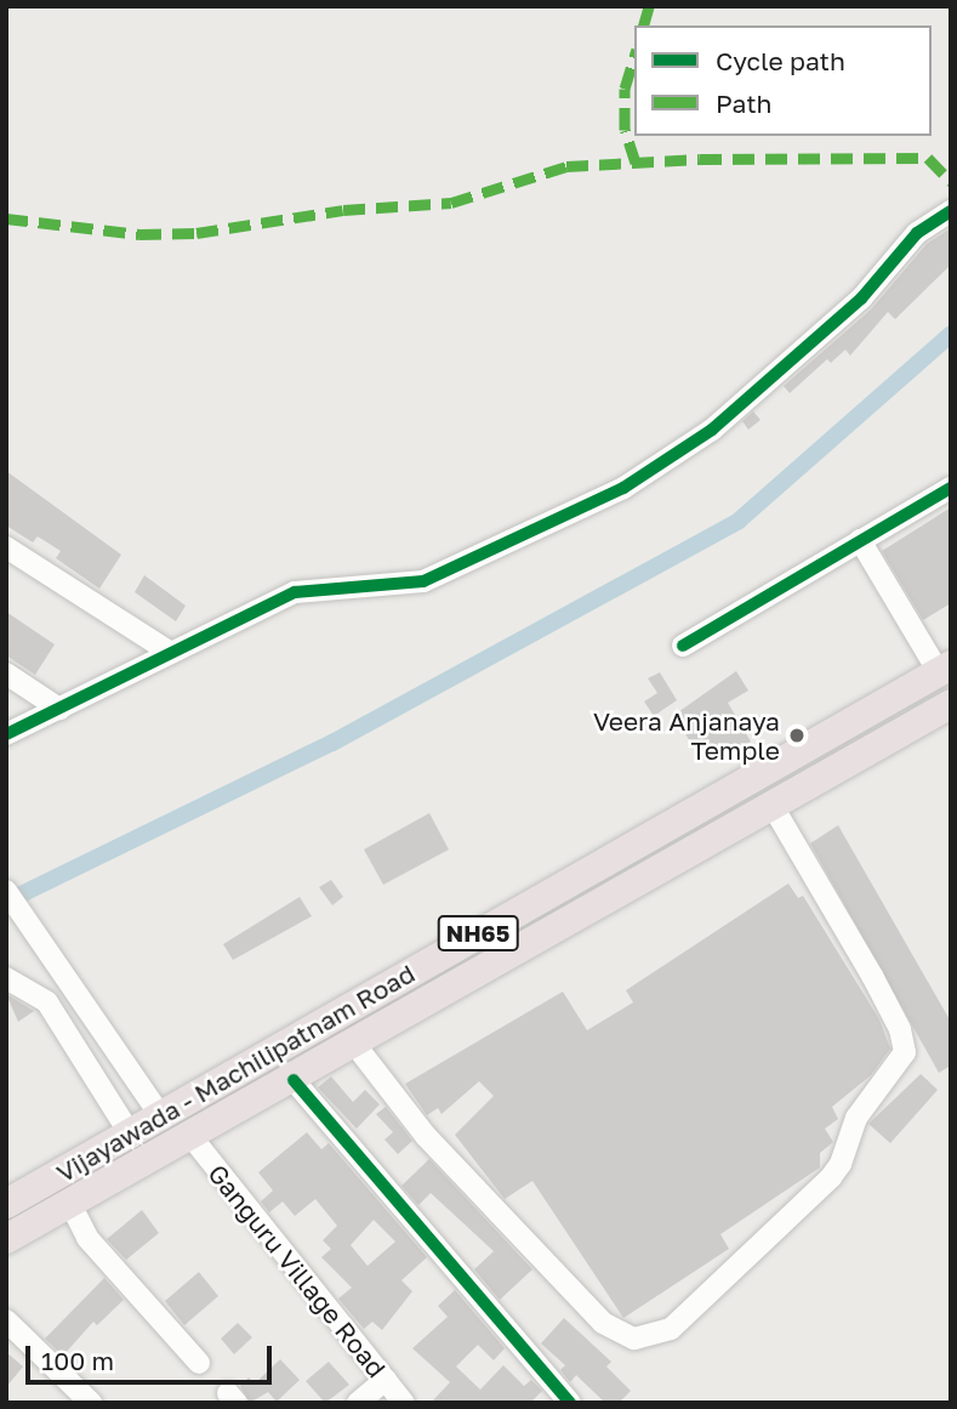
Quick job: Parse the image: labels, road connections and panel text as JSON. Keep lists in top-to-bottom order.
{
  "streets": {
    "highway": ["NH65", "Vijayawada - Machilipatnam Road"],
    "street": ["Ganguru Village Road"]
  },
  "crossings": [
    ["Vijayawada - Machilipatnam Road", "Ganguru Village Road"]
  ],
  "places": ["Veera Anjanaya Temple"],
  "legend": ["Cycle path", "Path"],
  "scale_bar": "100 m"
}
